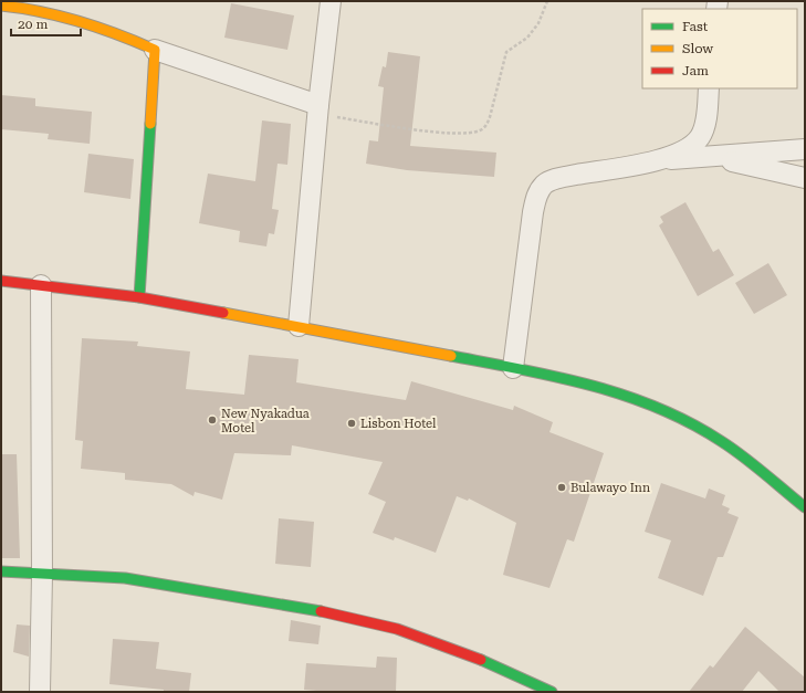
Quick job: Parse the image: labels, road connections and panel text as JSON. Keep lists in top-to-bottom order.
{
  "places": ["New Nyakadua Motel", "Lisbon Hotel", "Bulawayo Inn"],
  "legend": ["Fast", "Slow", "Jam"],
  "scale_bar": "20 m"
}
